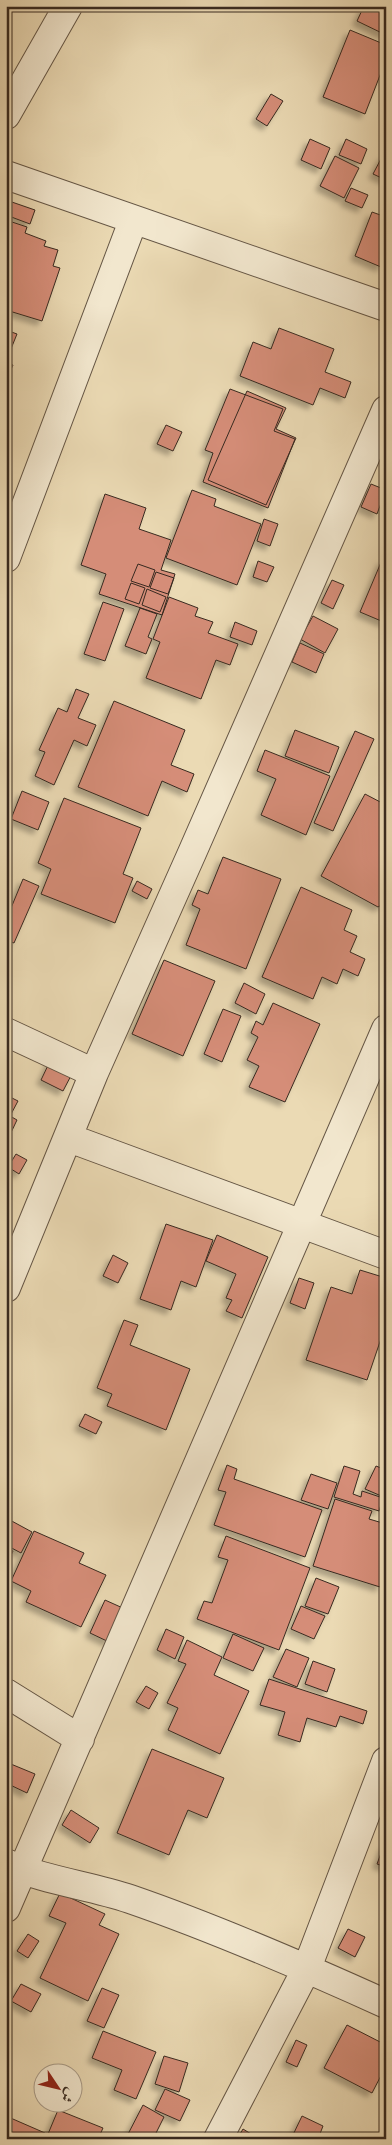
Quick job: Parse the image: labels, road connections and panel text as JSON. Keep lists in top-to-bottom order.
{
  "north": "bottom right"
}
